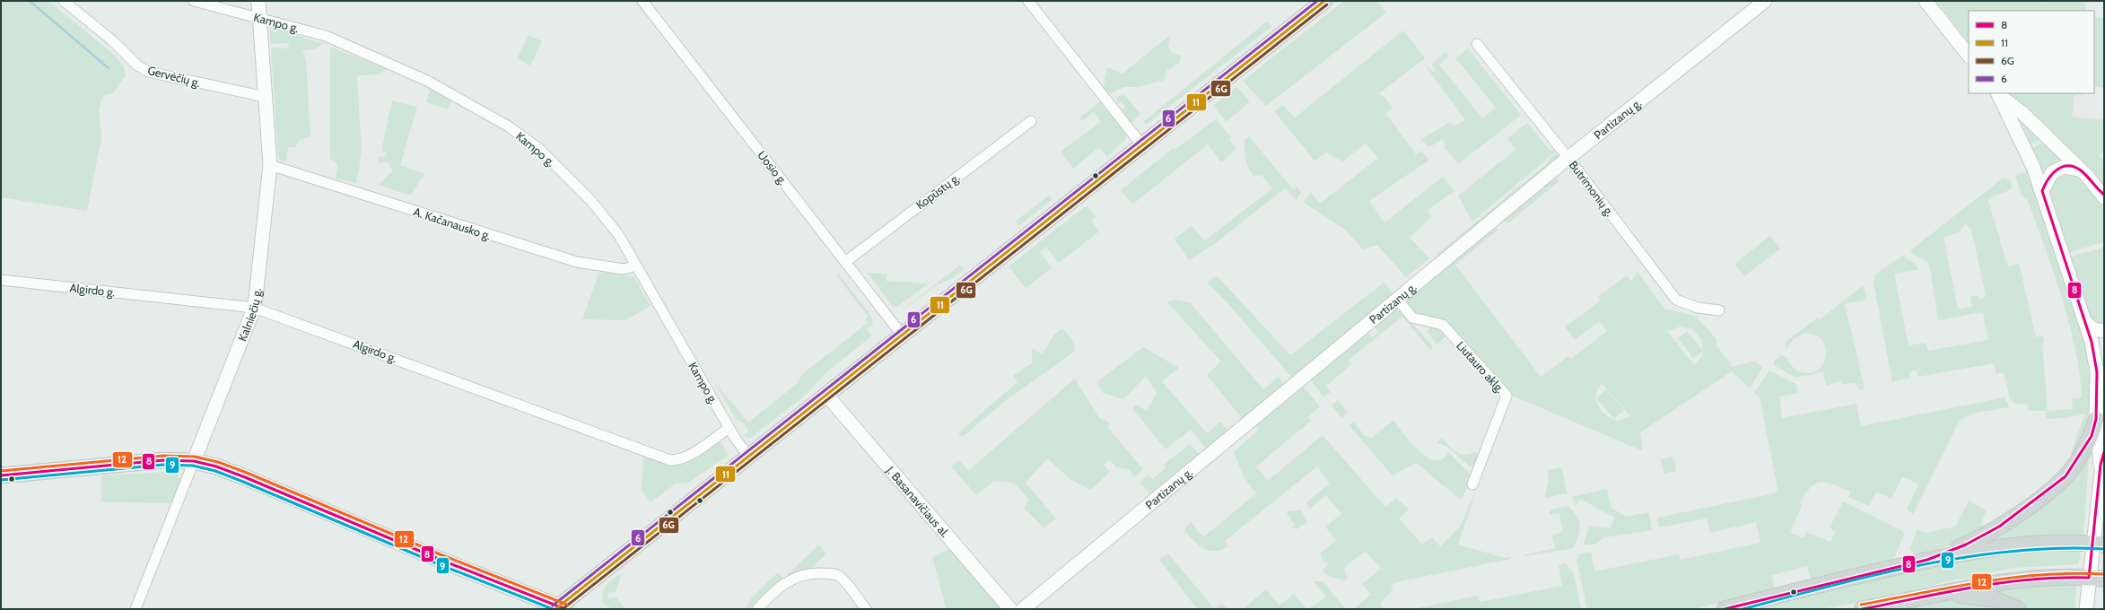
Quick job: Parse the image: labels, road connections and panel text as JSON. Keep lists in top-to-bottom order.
{
  "streets": {
    "street": [
      "Kampo g.",
      "Gervėčių g.",
      "Partizanų g.",
      "Uosio g.",
      "Butrimonių g.",
      "Kopūstų g.",
      "A. Kačanausko g.",
      "Algirdo g.",
      "Kalniečių g.",
      "Liutauro aklg.",
      "J. Basanavičiaus al."
    ]
  },
  "crossings": [
    ["Kampo g.", "A. Kačanausko g."],
    ["Kampo g.", "Algirdo g."],
    ["Kampo g.", "Kalniečių g."],
    ["Gervėčių g.", "Kalniečių g."],
    ["Partizanų g.", "Butrimonių g."],
    ["Partizanų g.", "Liutauro aklg."],
    ["Uosio g.", "Kopūstų g."],
    ["A. Kačanausko g.", "Kalniečių g."],
    ["Algirdo g.", "Kalniečių g."]
  ],
  "lines": [
    "transit line 11",
    "transit line 6",
    "transit line 6G",
    "transit line 8",
    "transit line 12",
    "transit line 9"
  ],
  "legend": [
    "8",
    "11",
    "6G",
    "6"
  ]
}
